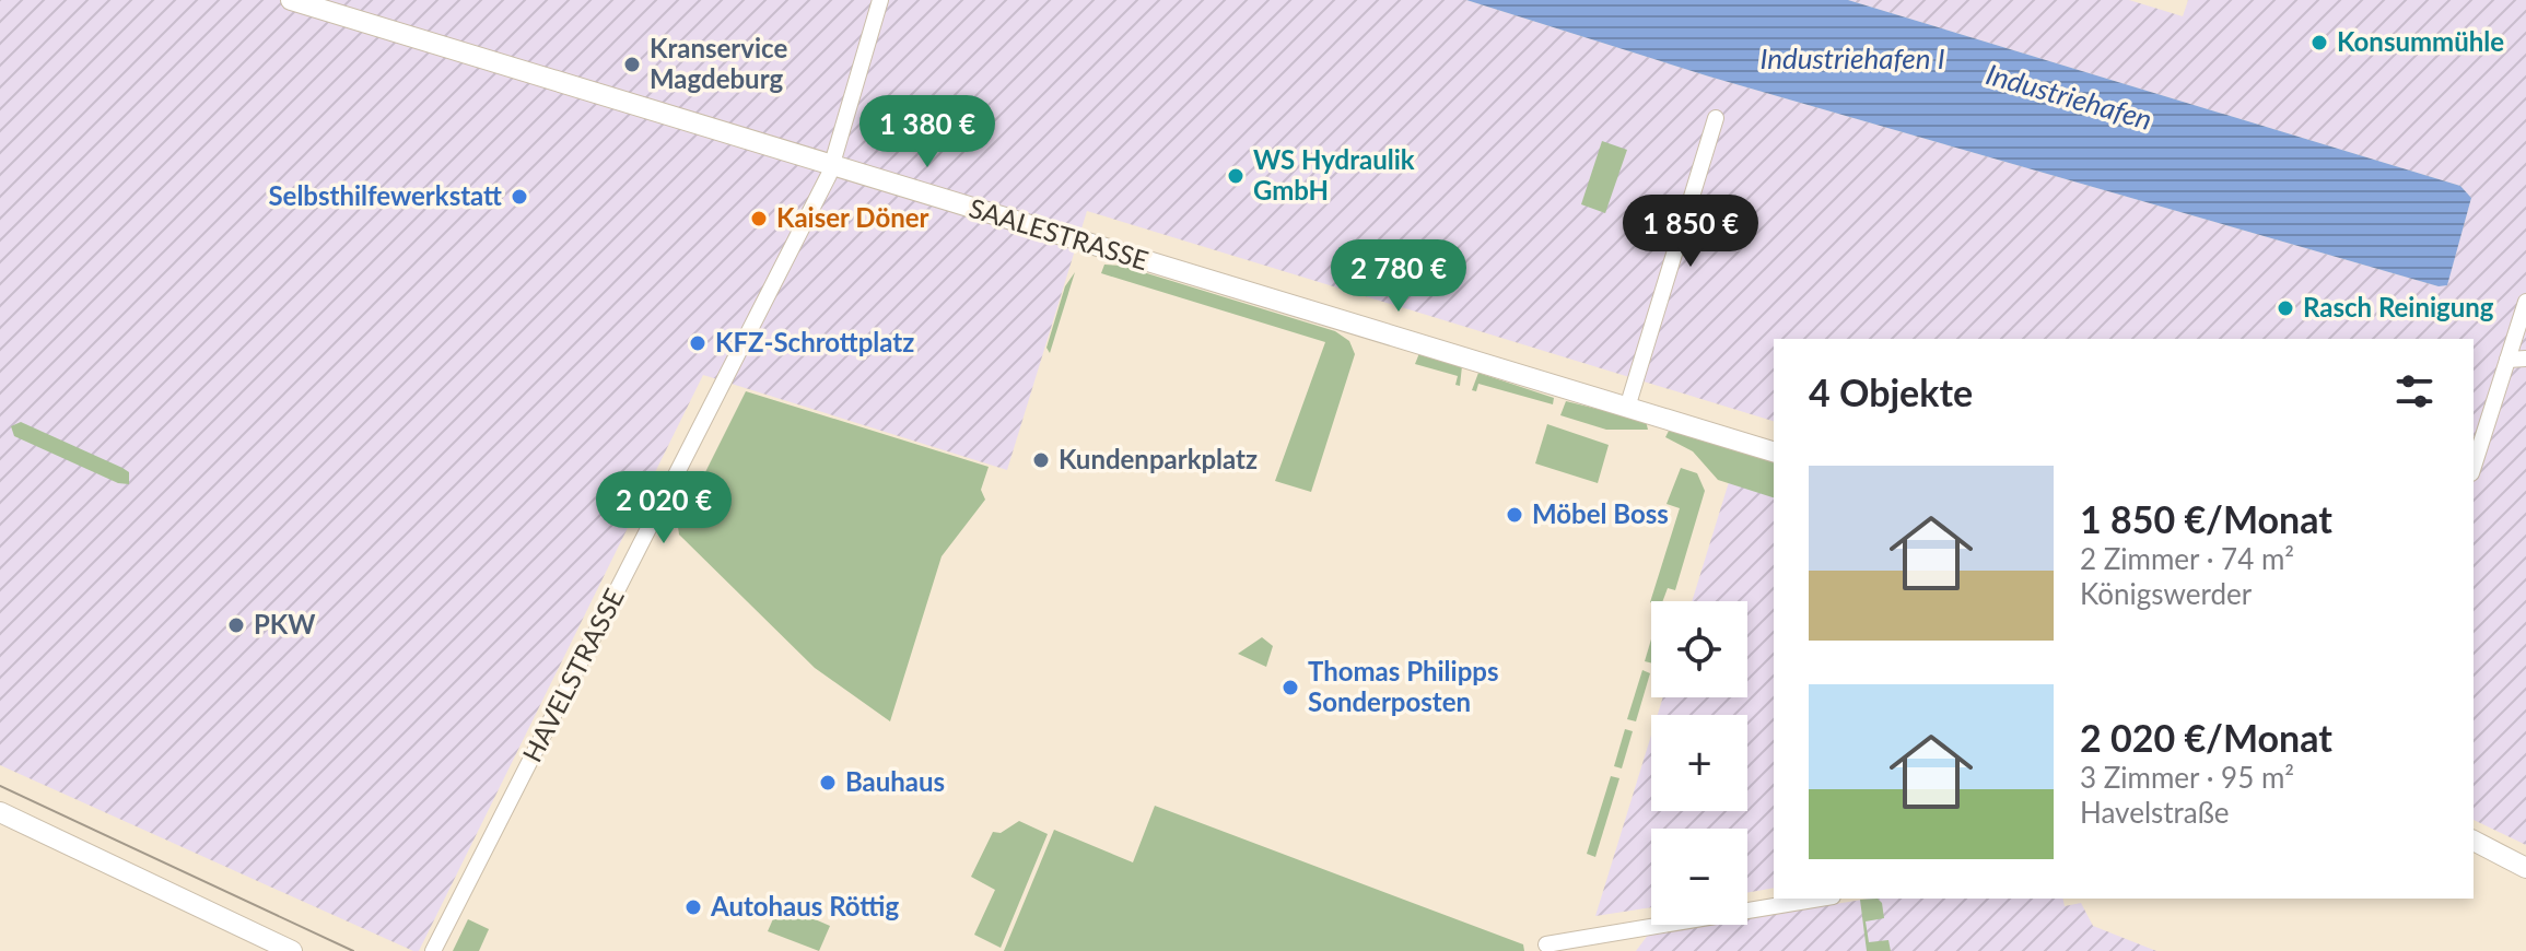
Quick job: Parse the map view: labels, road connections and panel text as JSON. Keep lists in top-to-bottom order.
{
  "streets": {
    "main road": ["SAALESTRASSE"],
    "street": ["HAVELSTRASSE"]
  },
  "crossings": [
    ["SAALESTRASSE", "HAVELSTRASSE"]
  ],
  "water": ["Industriehafen I", "Industriehafen"],
  "places": [
    "Konsummühle",
    "Kranservice Magdeburg",
    "WS Hydraulik GmbH",
    "Selbsthilfewerkstatt",
    "Kaiser Döner",
    "Rasch Reinigung",
    "KFZ-Schrottplatz",
    "Kundenparkplatz",
    "Möbel Boss",
    "PKW",
    "Thomas Philipps Sonderposten",
    "Bauhaus",
    "Autohaus Röttig"
  ],
  "page": {
    "price": [
      "1 380 €",
      "1 850 €",
      "2 780 €",
      "2 020 €"
    ],
    "heading": "4 Objekte",
    "list": [
      {
        "name": "1 850 €/Monat",
        "note": "2 Zimmer · 74 m² · Königswerder"
      },
      {
        "name": "2 020 €/Monat",
        "note": "3 Zimmer · 95 m² · Havelstraße"
      }
    ],
    "map_buttons": ["+", "−"]
  }
}
